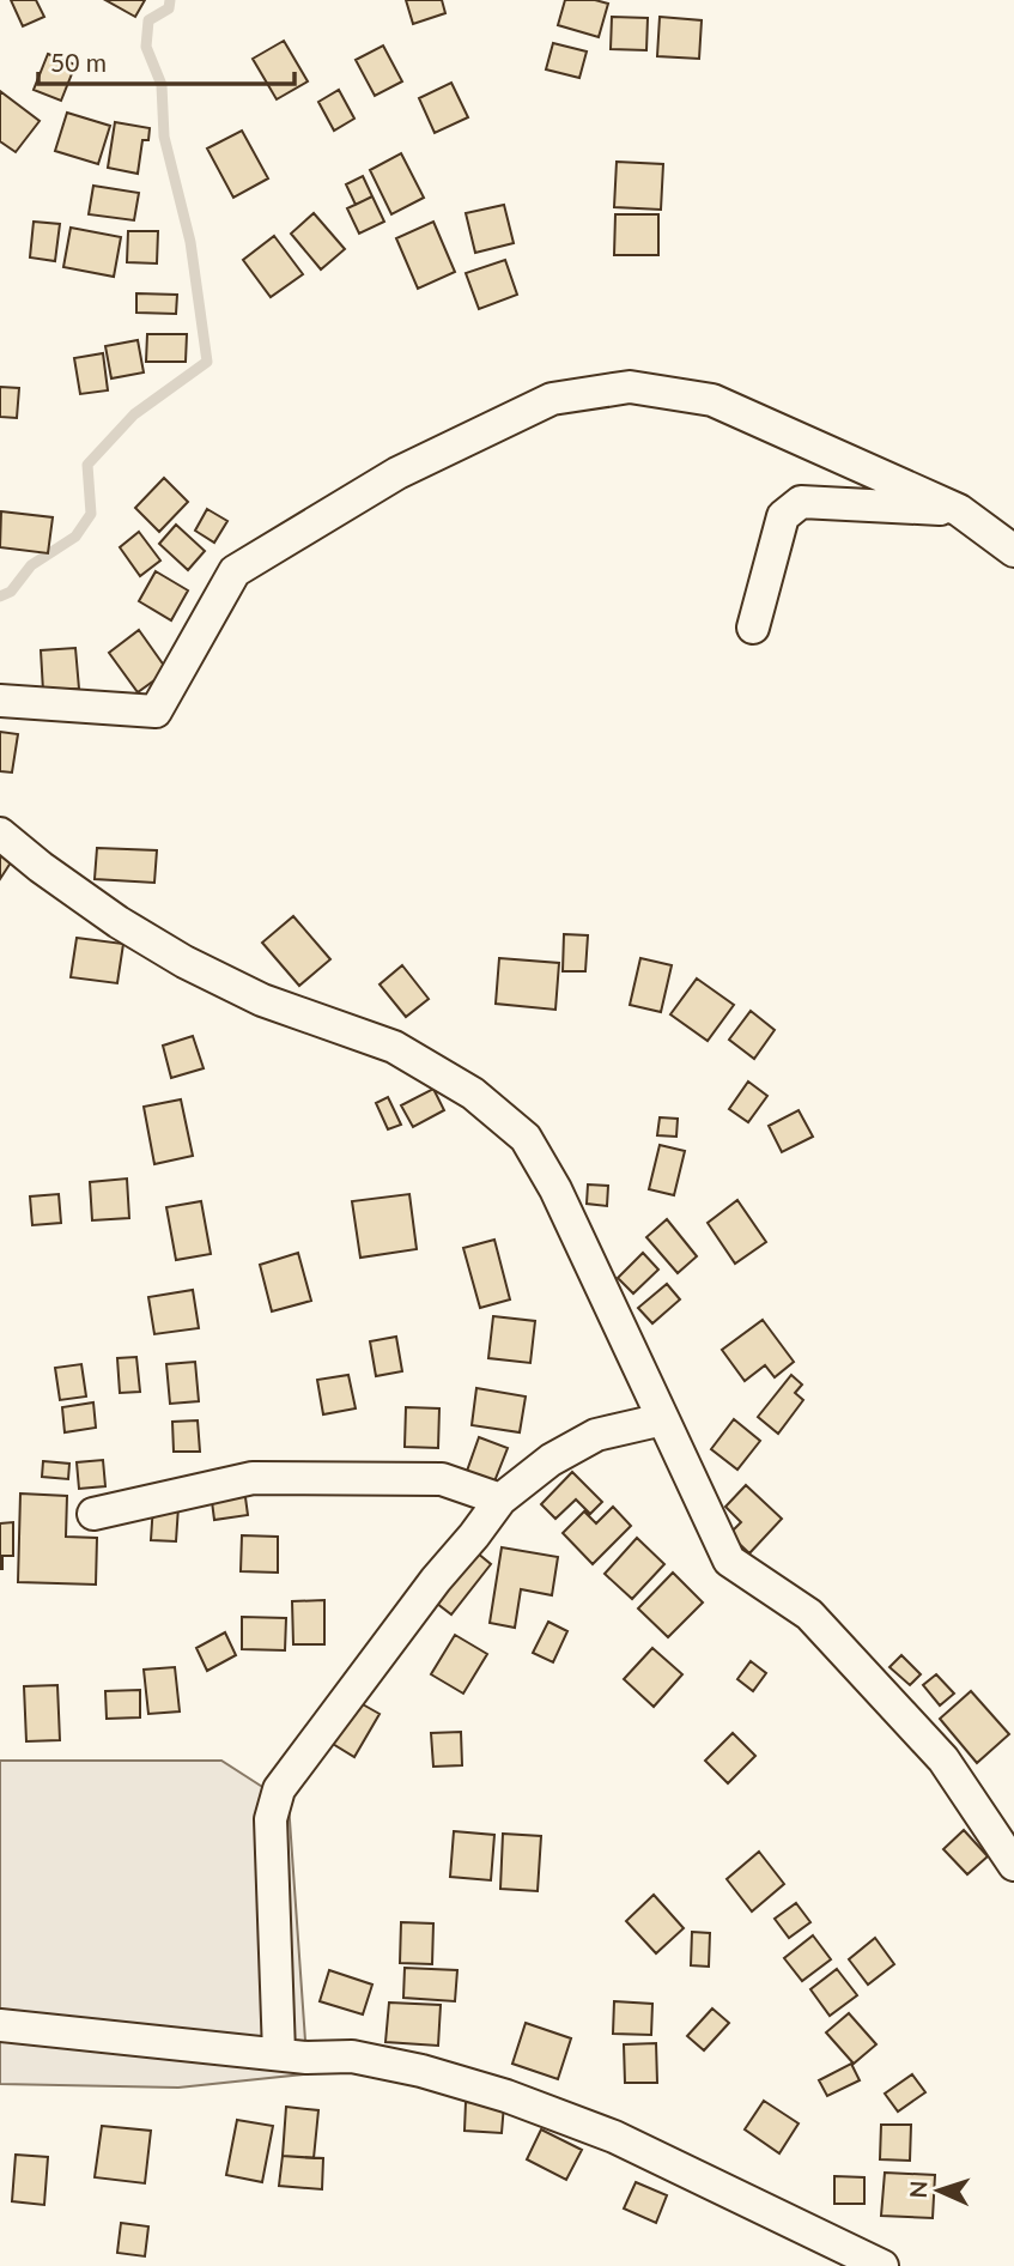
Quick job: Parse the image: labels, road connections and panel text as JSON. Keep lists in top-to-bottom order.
{
  "scale_bar": "50 m",
  "north": "left"
}
